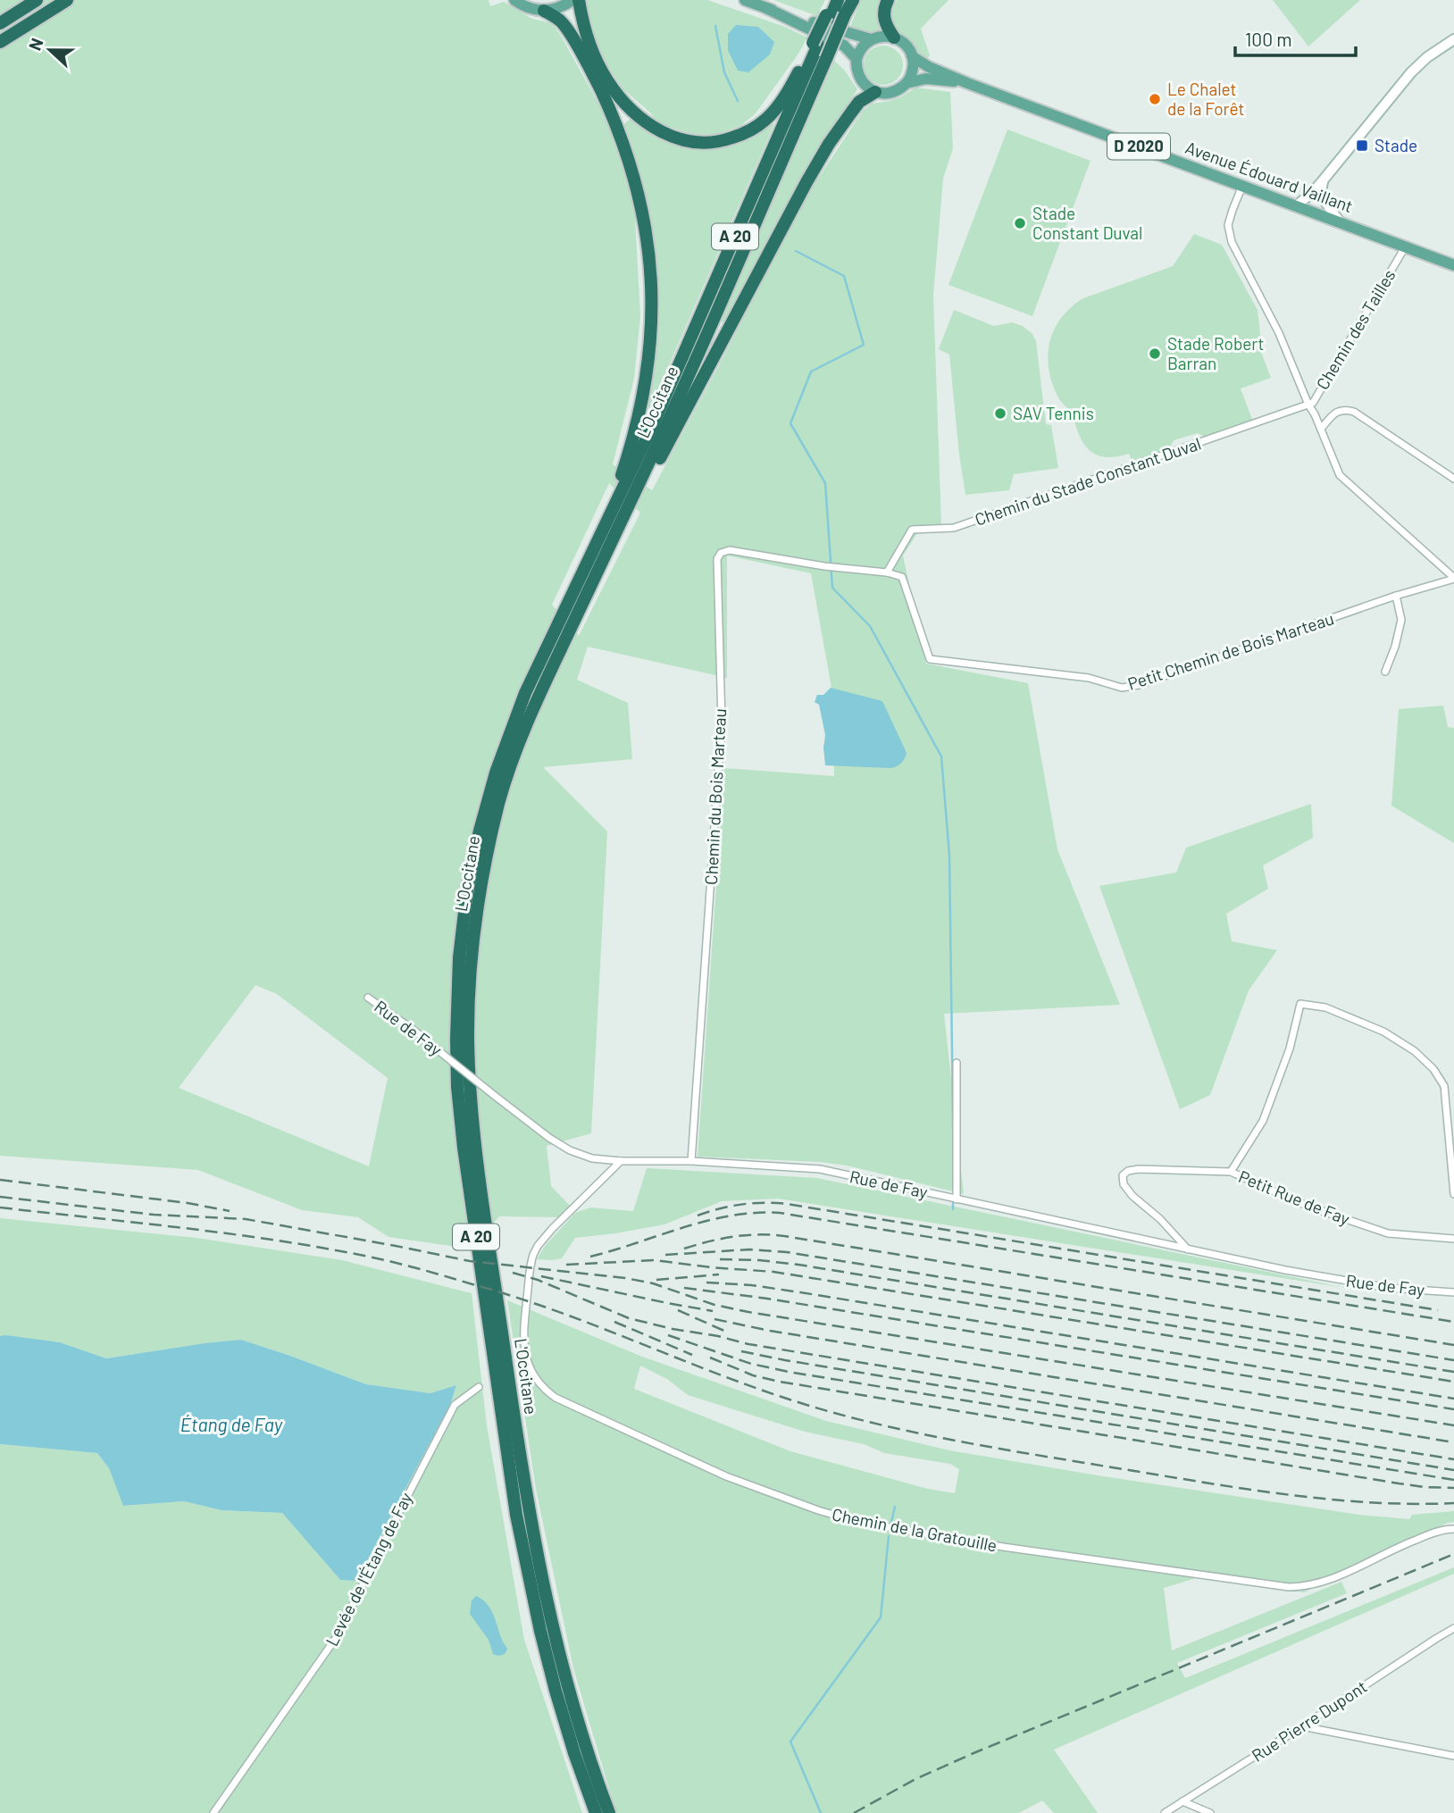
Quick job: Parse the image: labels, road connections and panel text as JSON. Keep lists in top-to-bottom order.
{
  "streets": {
    "highway": ["A 20", "L'Occitane"],
    "main road": ["D 2020", "Avenue Édouard Vaillant"],
    "street": [
      "Chemin des Tailles",
      "Chemin du Stade Constant Duval",
      "Petit Chemin de Bois Marteau",
      "Chemin du Bois Marteau",
      "Rue de Fay",
      "Petit Rue de Fay",
      "Chemin de la Gratouille",
      "Levée de l'Étang de Fay",
      "Rue Pierre Dupont"
    ]
  },
  "crossings": [
    ["D 2020", "Avenue Édouard Vaillant"],
    ["Avenue Édouard Vaillant", "Chemin des Tailles"],
    ["Chemin des Tailles", "Chemin du Stade Constant Duval"],
    ["Chemin des Tailles", "Petit Chemin de Bois Marteau"],
    ["Chemin du Stade Constant Duval", "Petit Chemin de Bois Marteau"],
    ["Chemin du Stade Constant Duval", "Chemin du Bois Marteau"],
    ["Petit Chemin de Bois Marteau", "Chemin du Bois Marteau"],
    ["Chemin du Bois Marteau", "Rue de Fay"],
    ["Rue de Fay", "Petit Rue de Fay"],
    ["Rue de Fay", "Chemin de la Gratouille"]
  ],
  "water": ["Étang de Fay"],
  "places": {
    "other": [
      "Le Chalet de la Forêt",
      "Stade Constant Duval",
      "Stade Robert Barran",
      "SAV Tennis"
    ],
    "transit": ["Stade"]
  },
  "scale_bar": "100 m",
  "north": "left"
}
